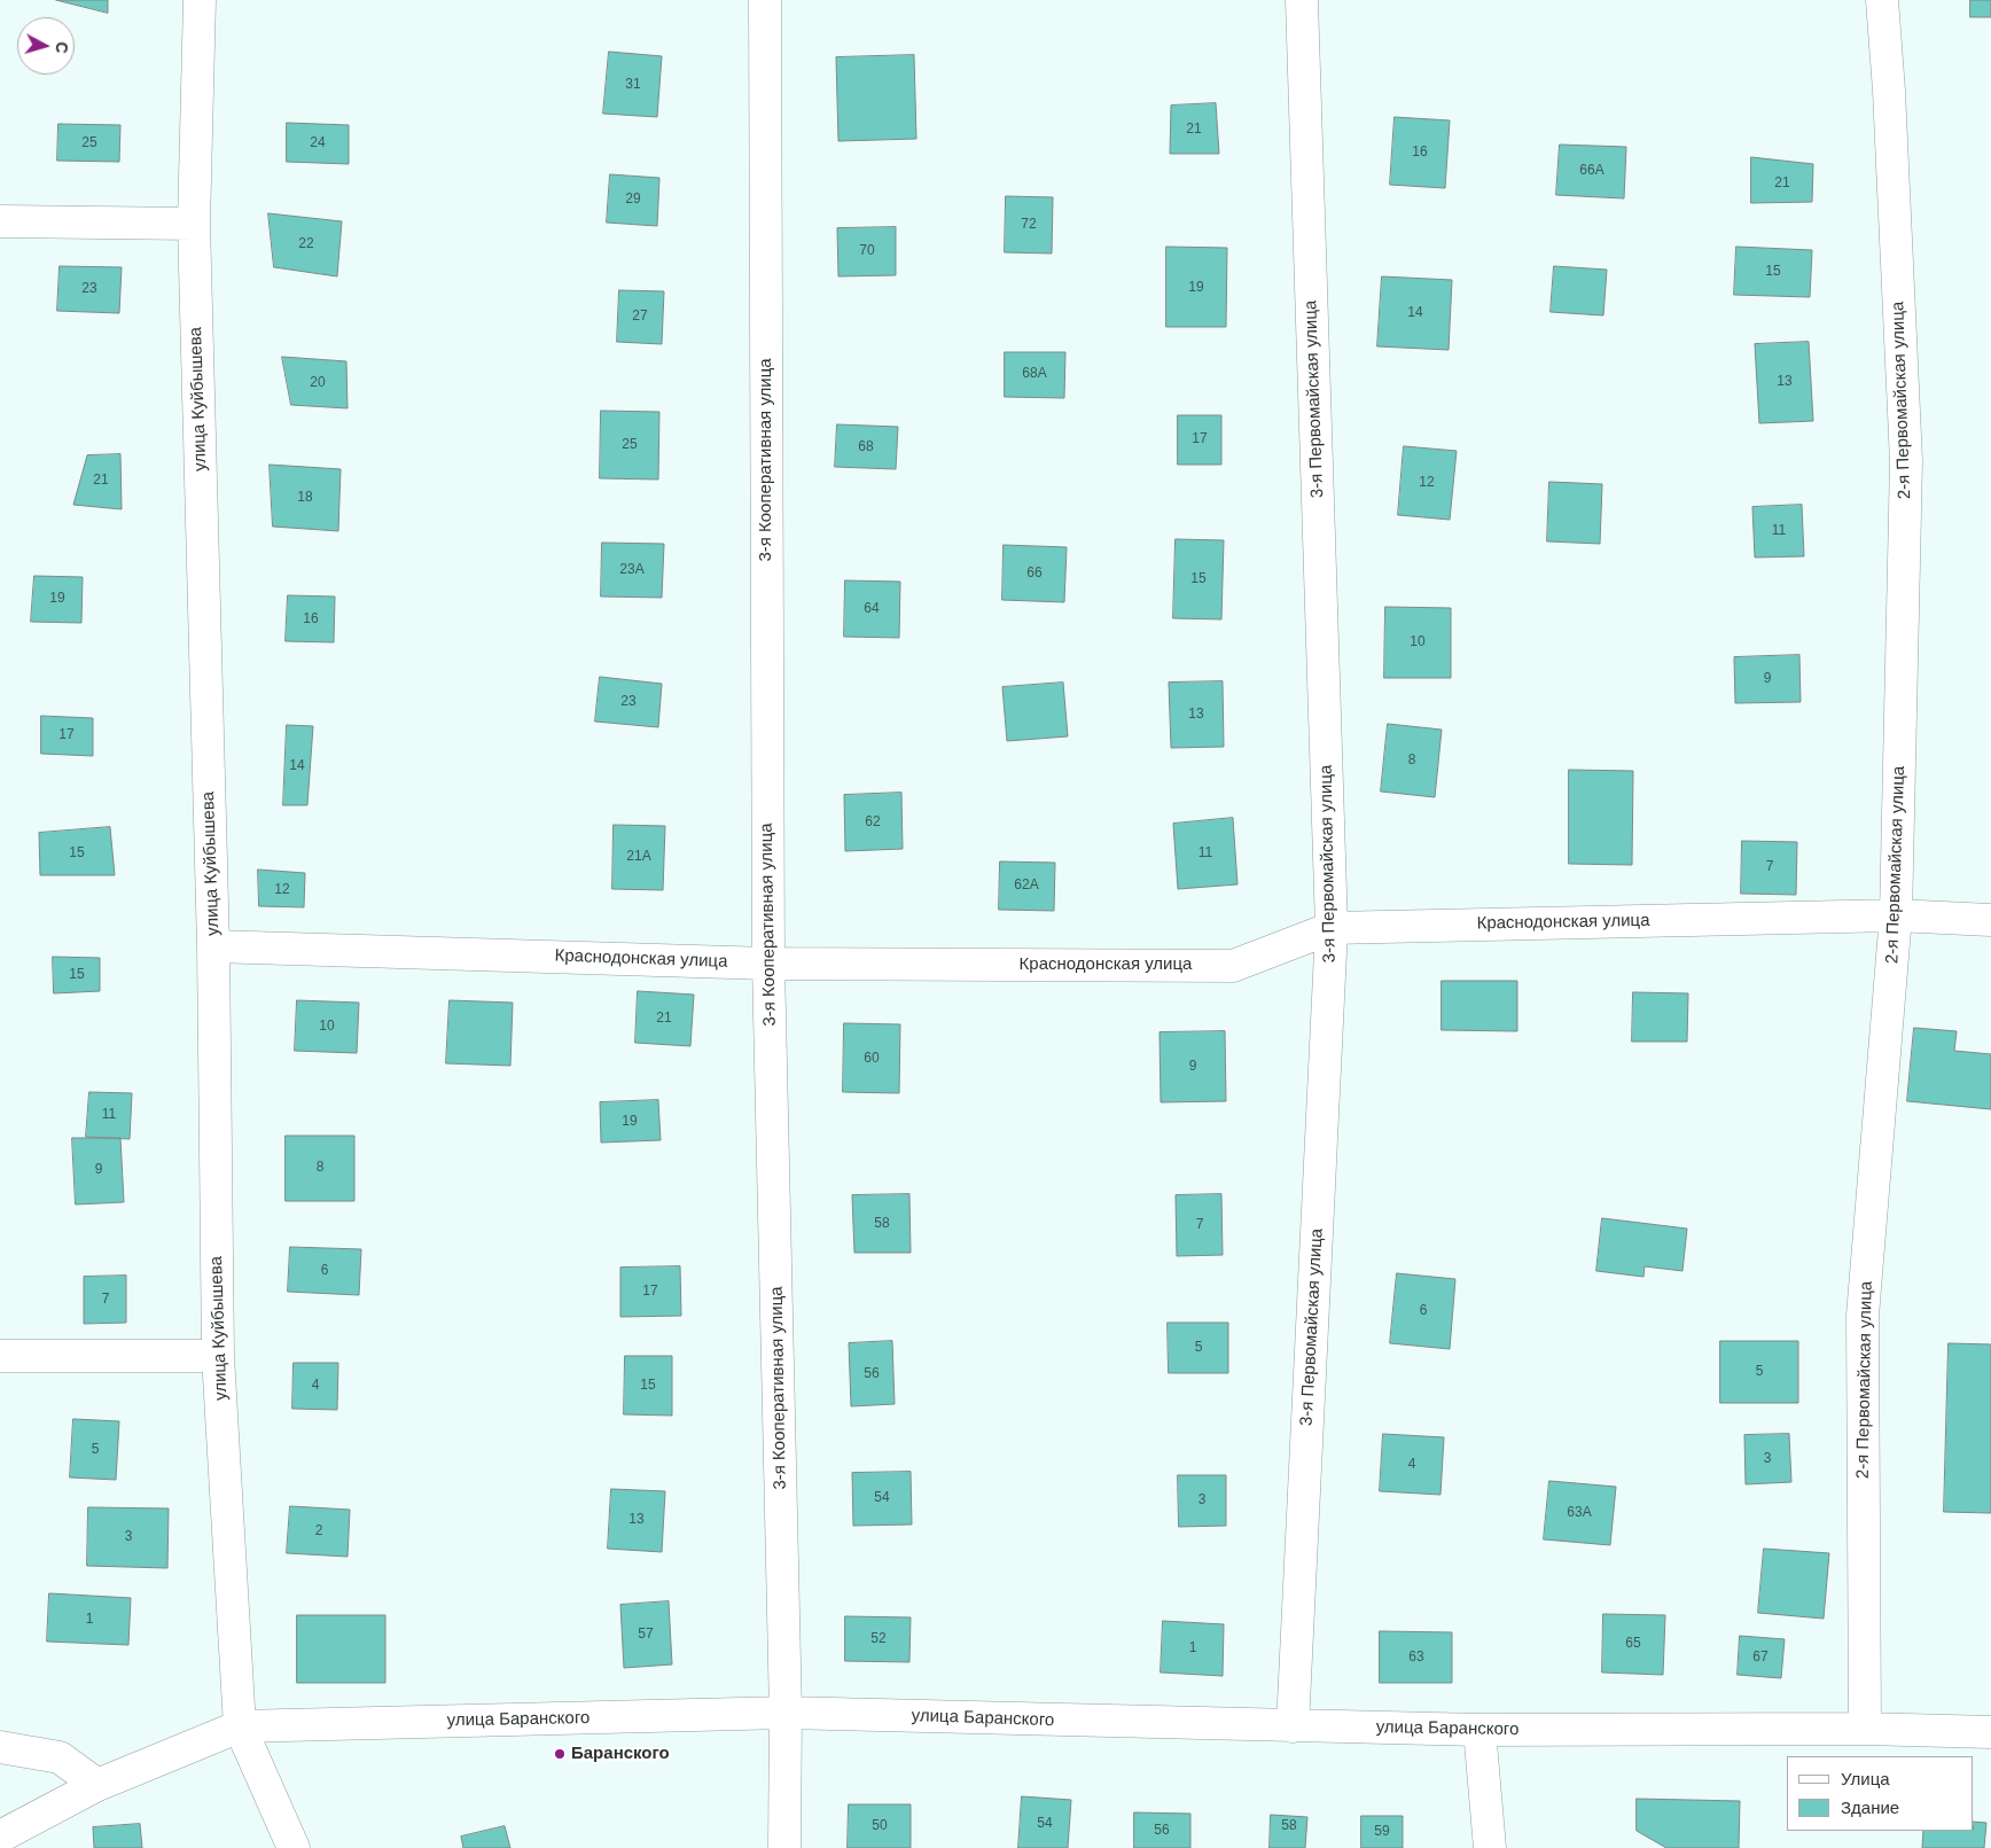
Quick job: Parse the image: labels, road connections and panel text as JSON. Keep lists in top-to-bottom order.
{
  "streets": {
    "street": [
      "улица Куйбышева",
      "3-я Первомайская улица",
      "2-я Первомайская улица",
      "3-я Кооперативная улица",
      "Краснодонская улица",
      "улица Баранского"
    ]
  },
  "crossings": [
    ["улица Куйбышева", "Краснодонская улица"],
    ["улица Куйбышева", "улица Баранского"],
    ["3-я Первомайская улица", "Краснодонская улица"],
    ["3-я Первомайская улица", "улица Баранского"],
    ["2-я Первомайская улица", "Краснодонская улица"],
    ["2-я Первомайская улица", "улица Баранского"],
    ["3-я Кооперативная улица", "Краснодонская улица"],
    ["3-я Кооперативная улица", "улица Баранского"]
  ],
  "places": ["Баранского"],
  "house_numbers": [
    "31",
    "21",
    "25",
    "24",
    "16",
    "66А",
    "21",
    "29",
    "72",
    "22",
    "70",
    "15",
    "19",
    "23",
    "14",
    "27",
    "68А",
    "13",
    "20",
    "17",
    "25",
    "68",
    "21",
    "12",
    "18",
    "11",
    "23А",
    "66",
    "15",
    "19",
    "64",
    "16",
    "10",
    "9",
    "23",
    "13",
    "17",
    "8",
    "14",
    "62",
    "15",
    "11",
    "21А",
    "7",
    "62А",
    "12",
    "15",
    "21",
    "10",
    "60",
    "9",
    "11",
    "19",
    "8",
    "9",
    "58",
    "7",
    "6",
    "17",
    "7",
    "6",
    "5",
    "5",
    "56",
    "4",
    "15",
    "5",
    "3",
    "4",
    "54",
    "3",
    "63А",
    "13",
    "2",
    "3",
    "1",
    "57",
    "52",
    "65",
    "1",
    "63",
    "67",
    "54",
    "50",
    "58",
    "56",
    "59"
  ],
  "legend": ["Улица", "Здание"],
  "north": "right"
}
